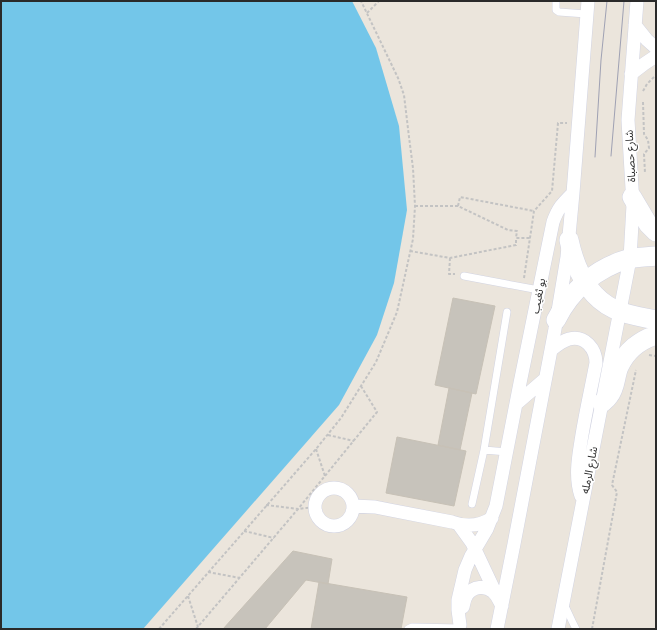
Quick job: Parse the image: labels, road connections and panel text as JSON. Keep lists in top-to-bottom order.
{
  "streets": {
    "street": ["شارع حصباة", "بو ثغيب", "شارع الرمله"]
  },
  "crossings": [
    ["شارع حصباة", "شارع الرمله"]
  ]
}
